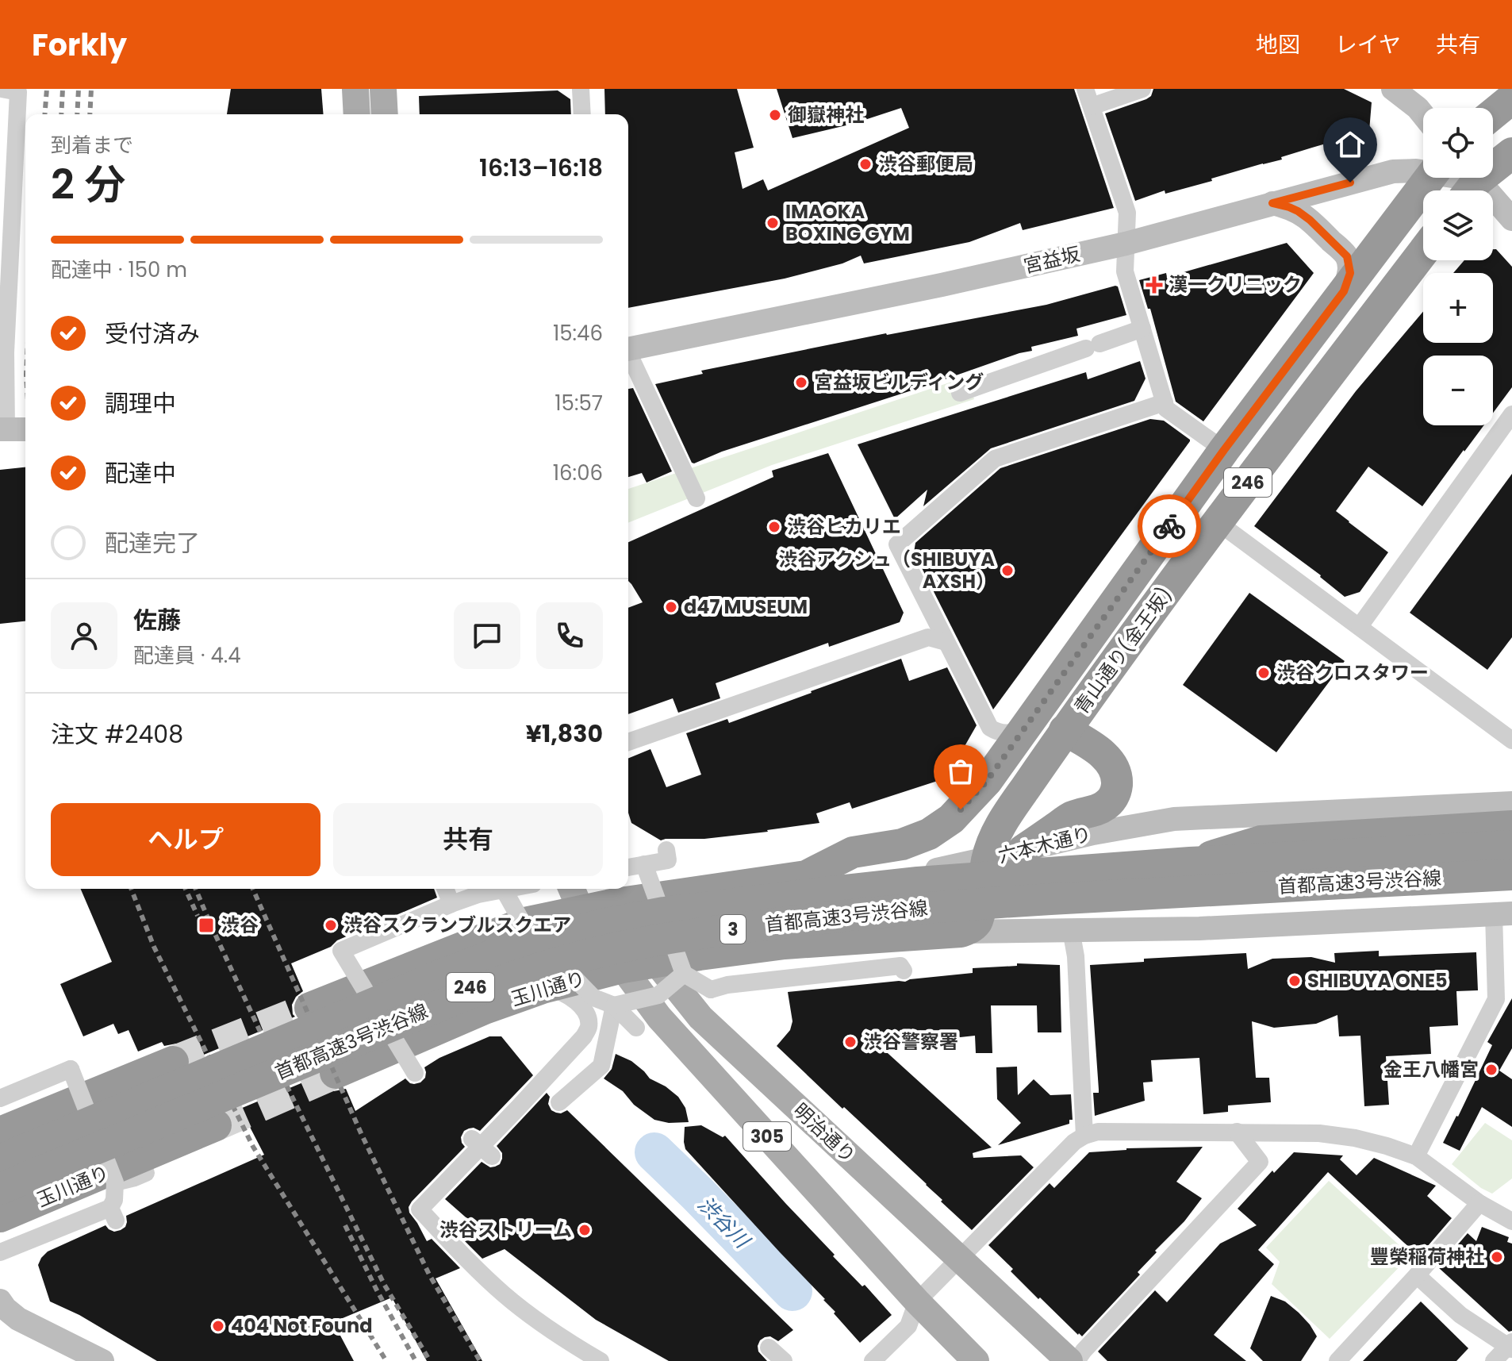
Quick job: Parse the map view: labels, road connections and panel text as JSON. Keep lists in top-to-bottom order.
{
  "streets": {
    "highway": [
      "246",
      "青山通り(金王坂)",
      "六本木通り",
      "首都高速3号渋谷線",
      "3",
      "玉川通り"
    ],
    "main road": ["宮益坂", "明治通り", "305"]
  },
  "crossings": [
    ["246", "青山通り(金王坂)"],
    ["246", "六本木通り"],
    ["246", "玉川通り"],
    ["246", "明治通り"],
    ["246", "305"],
    ["青山通り(金王坂)", "六本木通り"],
    ["六本木通り", "明治通り"],
    ["六本木通り", "305"],
    ["玉川通り", "305"]
  ],
  "water": ["渋谷川"],
  "places": {
    "other": [
      "御嶽神社",
      "渋谷郵便局",
      "IMAOKA BOXING GYM",
      "宮益坂ビルディング",
      "渋谷ヒカリエ",
      "渋谷アクシュ（SHIBUYA AXSH）",
      "d47 MUSEUM",
      "渋谷クロスタワー",
      "渋谷スクランブルスクエア",
      "SHIBUYA ONE5",
      "渋谷警察署",
      "金王八幡宮",
      "渋谷ストリーム",
      "豐榮稲荷神社",
      "404 Not Found"
    ],
    "health": ["漢一クリニック"],
    "transit": ["渋谷"]
  },
  "page": {
    "header": "Forkly",
    "nav": ["地図", "レイヤ", "共有"],
    "map_buttons": ["+", "−"],
    "heading": ["2 分", "到着まで", "16:13–16:18"],
    "panel": [
      "佐藤",
      "配達員 · 4.4",
      "注文 #2408",
      "¥1,830"
    ],
    "bar": "配達中 · 150 m",
    "list": [
      ["受付済み", "15:46"],
      ["調理中", "15:57"],
      ["配達中", "16:06"],
      "配達完了"
    ],
    "buttons": ["ヘルプ", "共有"]
  }
}
